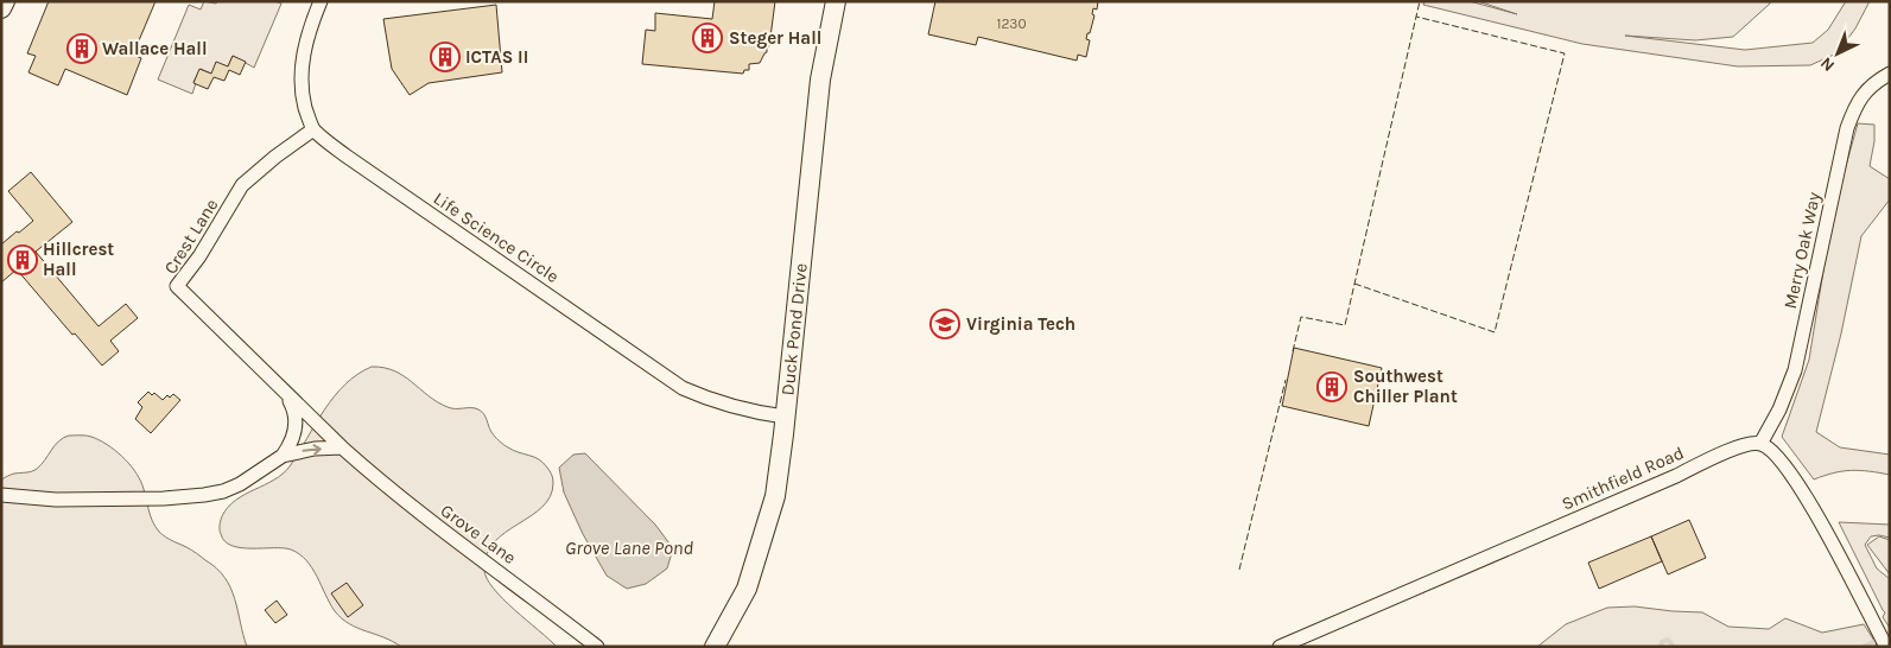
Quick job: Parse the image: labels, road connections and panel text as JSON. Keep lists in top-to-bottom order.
{
  "streets": {
    "street": [
      "Crest Lane",
      "Life Science Circle",
      "Merry Oak Way",
      "Duck Pond Drive",
      "Smithfield Road",
      "Grove Lane"
    ]
  },
  "crossings": [
    ["Crest Lane", "Life Science Circle"],
    ["Crest Lane", "Grove Lane"],
    ["Life Science Circle", "Duck Pond Drive"],
    ["Merry Oak Way", "Smithfield Road"]
  ],
  "water": ["Grove Lane Pond"],
  "places": {
    "building": [
      "Steger Hall",
      "Wallace Hall",
      "ICTAS II",
      "Hillcrest Hall",
      "Southwest Chiller Plant"
    ],
    "school or university": ["Virginia Tech"]
  },
  "house_numbers": ["1230"],
  "north": "bottom left"
}
